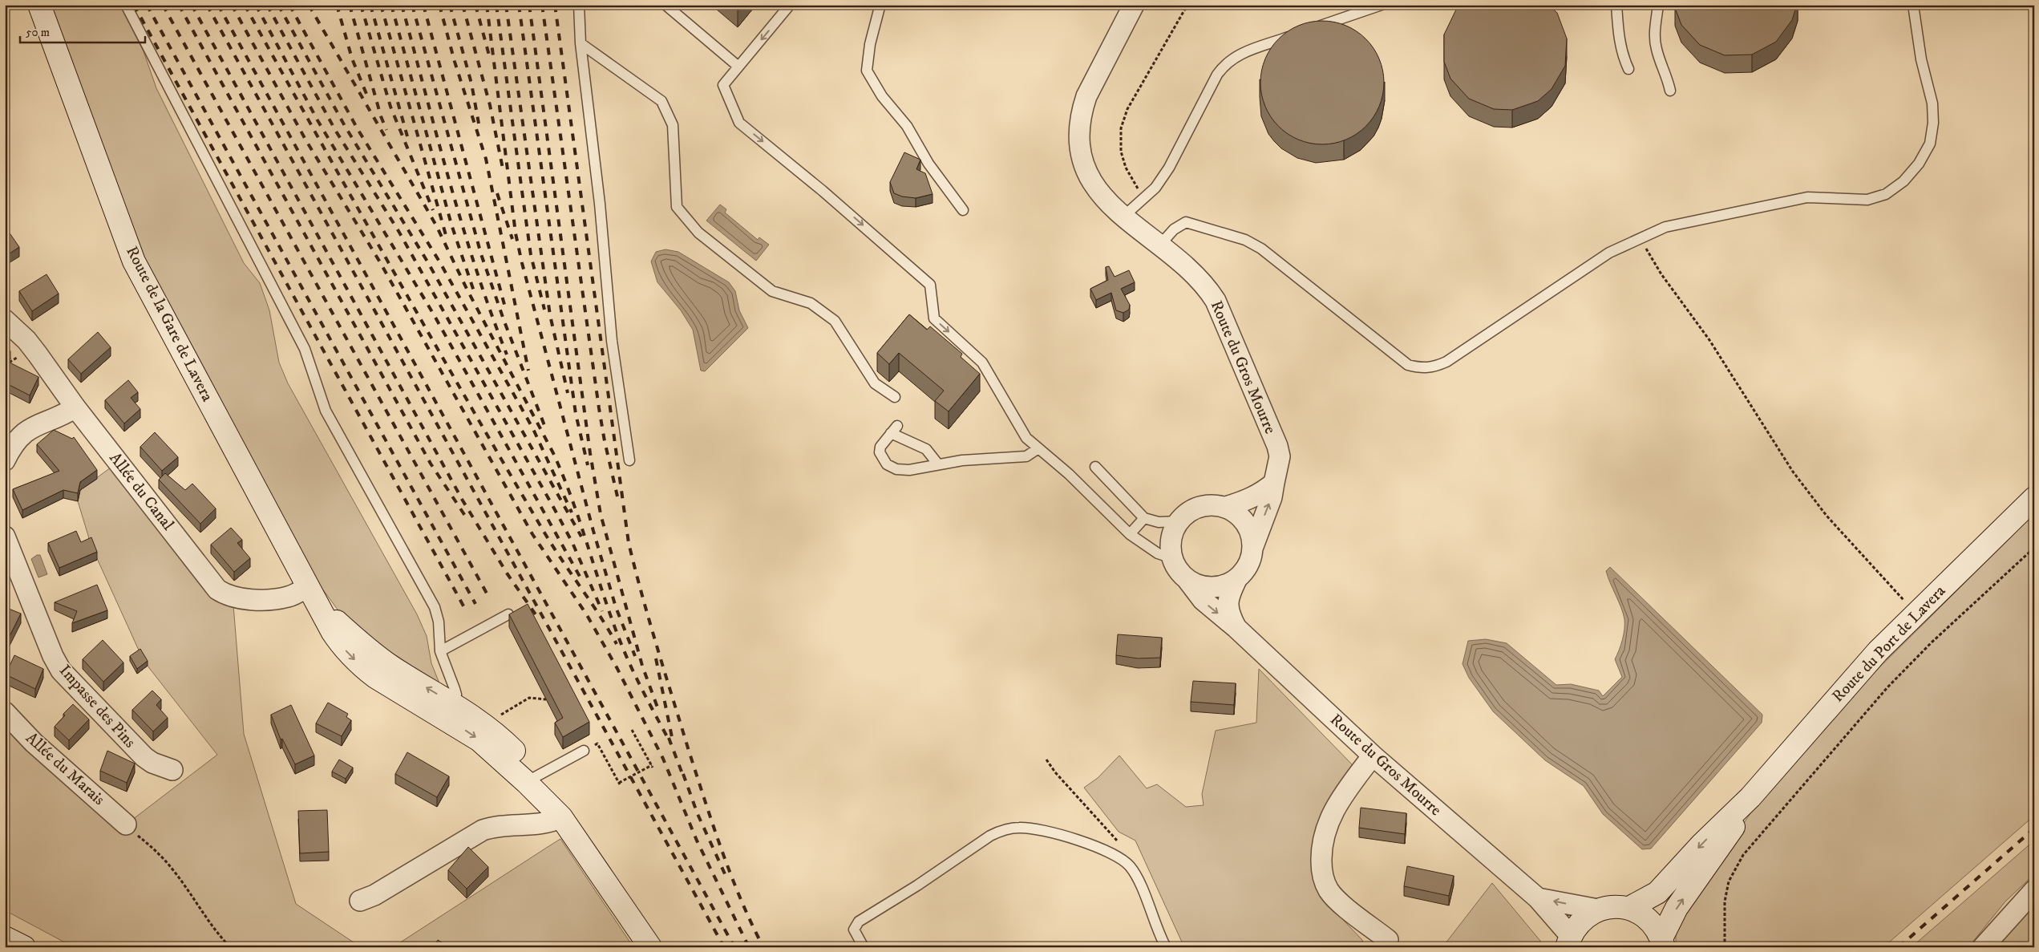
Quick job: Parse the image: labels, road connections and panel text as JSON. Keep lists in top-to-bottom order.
{
  "streets": {
    "street": [
      "Route de la Gare de Lavera",
      "Route du Gros Mourre",
      "Allée du Canal",
      "Route du Port de Lavera",
      "Impasse des Pins",
      "Allée du Marais"
    ]
  },
  "crossings": [
    ["Route de la Gare de Lavera", "Allée du Canal"]
  ],
  "scale_bar": "50 m"
}
